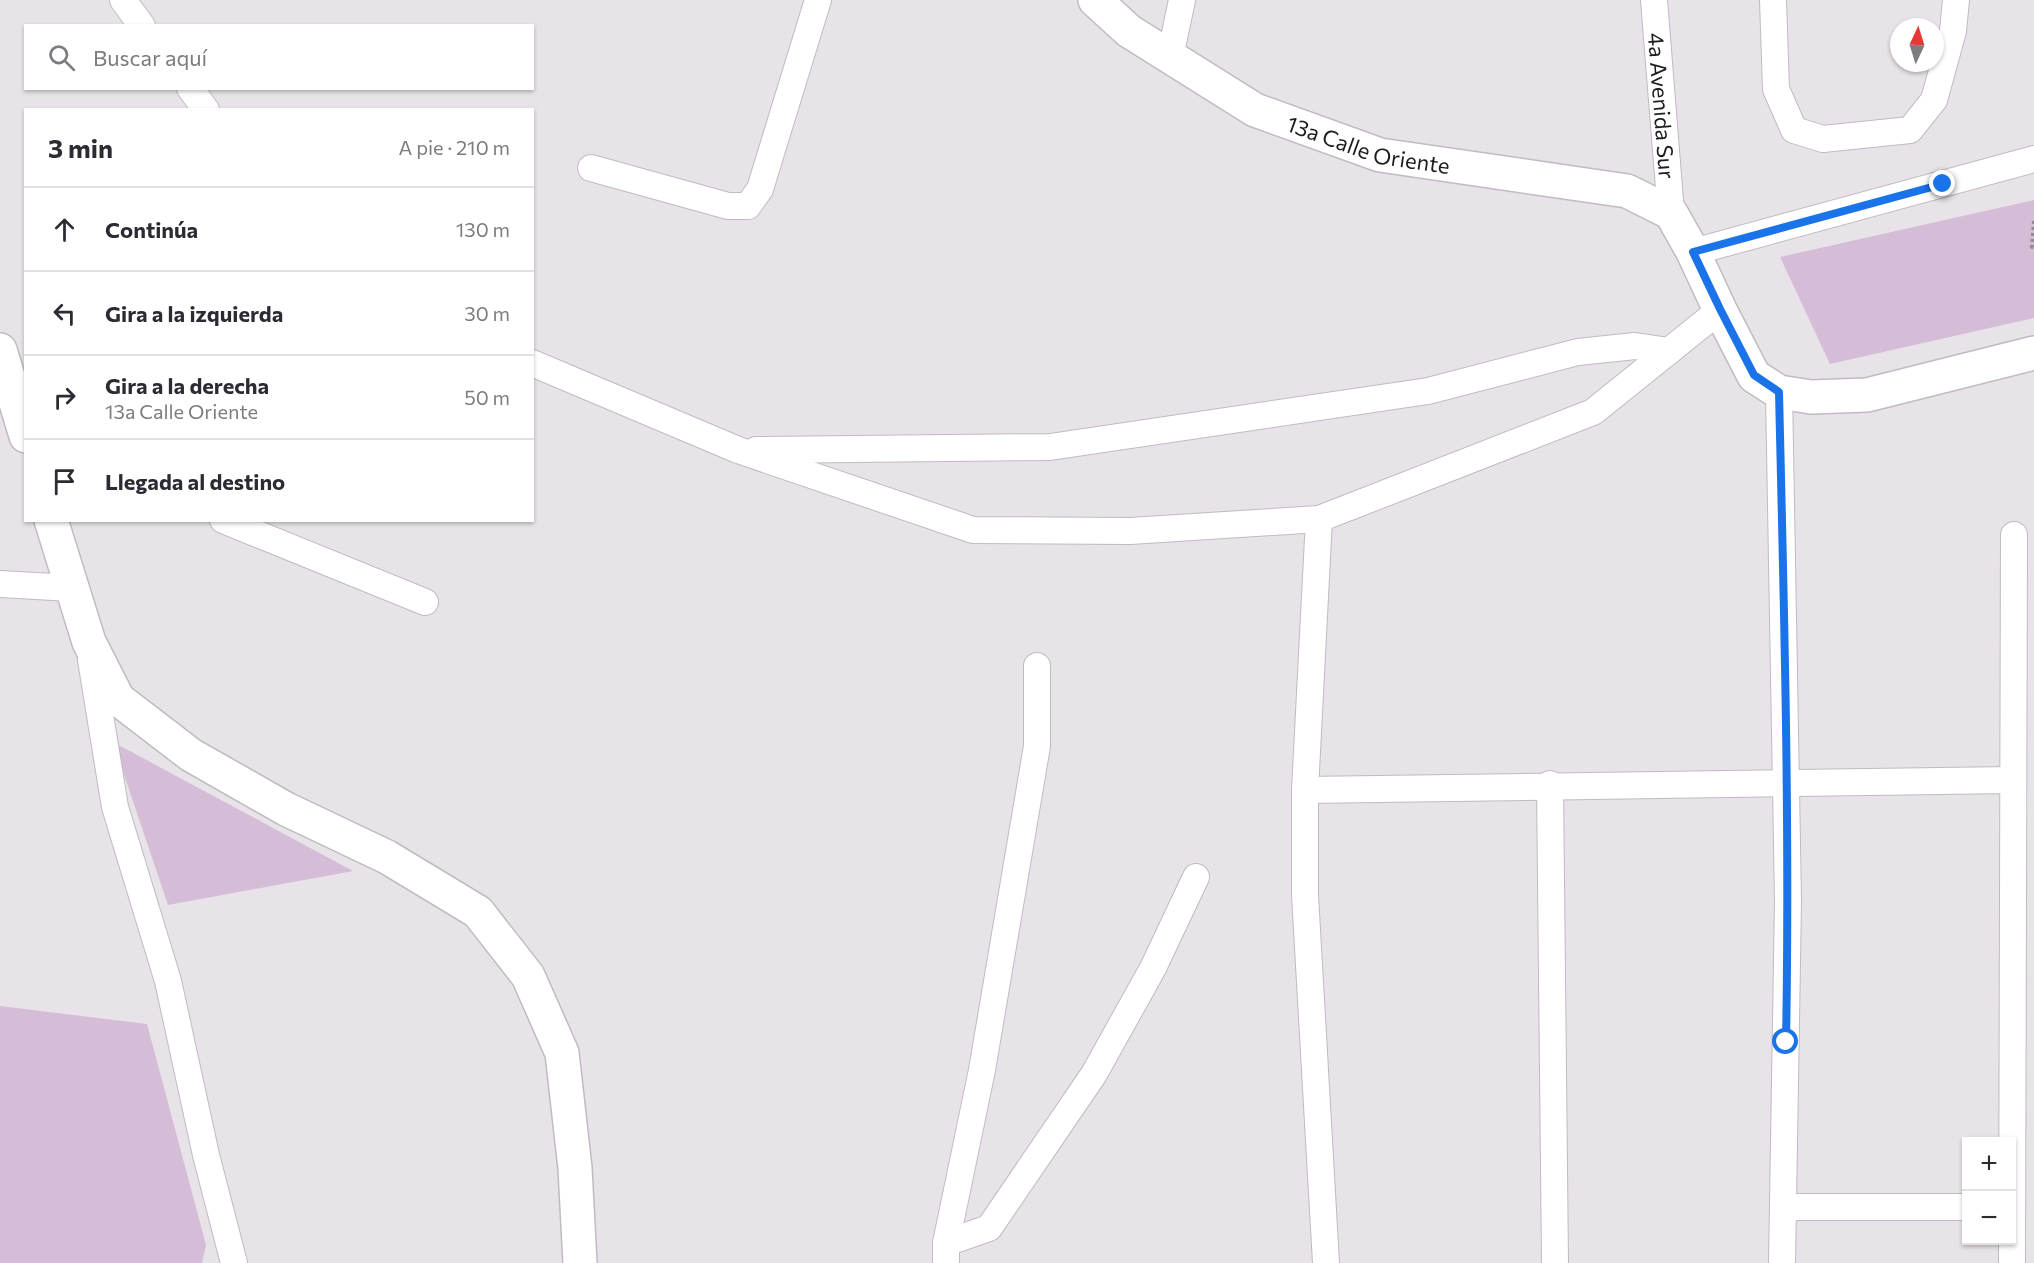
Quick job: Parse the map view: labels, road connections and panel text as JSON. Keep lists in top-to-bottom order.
{
  "streets": {
    "street": ["4a Avenida Sur", "13a Calle Oriente"]
  },
  "crossings": [
    ["4a Avenida Sur", "13a Calle Oriente"]
  ],
  "north": "top",
  "page": {
    "search": "Buscar aquí",
    "heading": ["3 min", "A pie · 210 m"],
    "list": [
      ["Continúa", "130 m"],
      ["Gira a la izquierda", "30 m"],
      ["Gira a la derecha", "13a Calle Oriente", "50 m"],
      "Llegada al destino"
    ],
    "map_buttons": ["+", "−"]
  }
}
